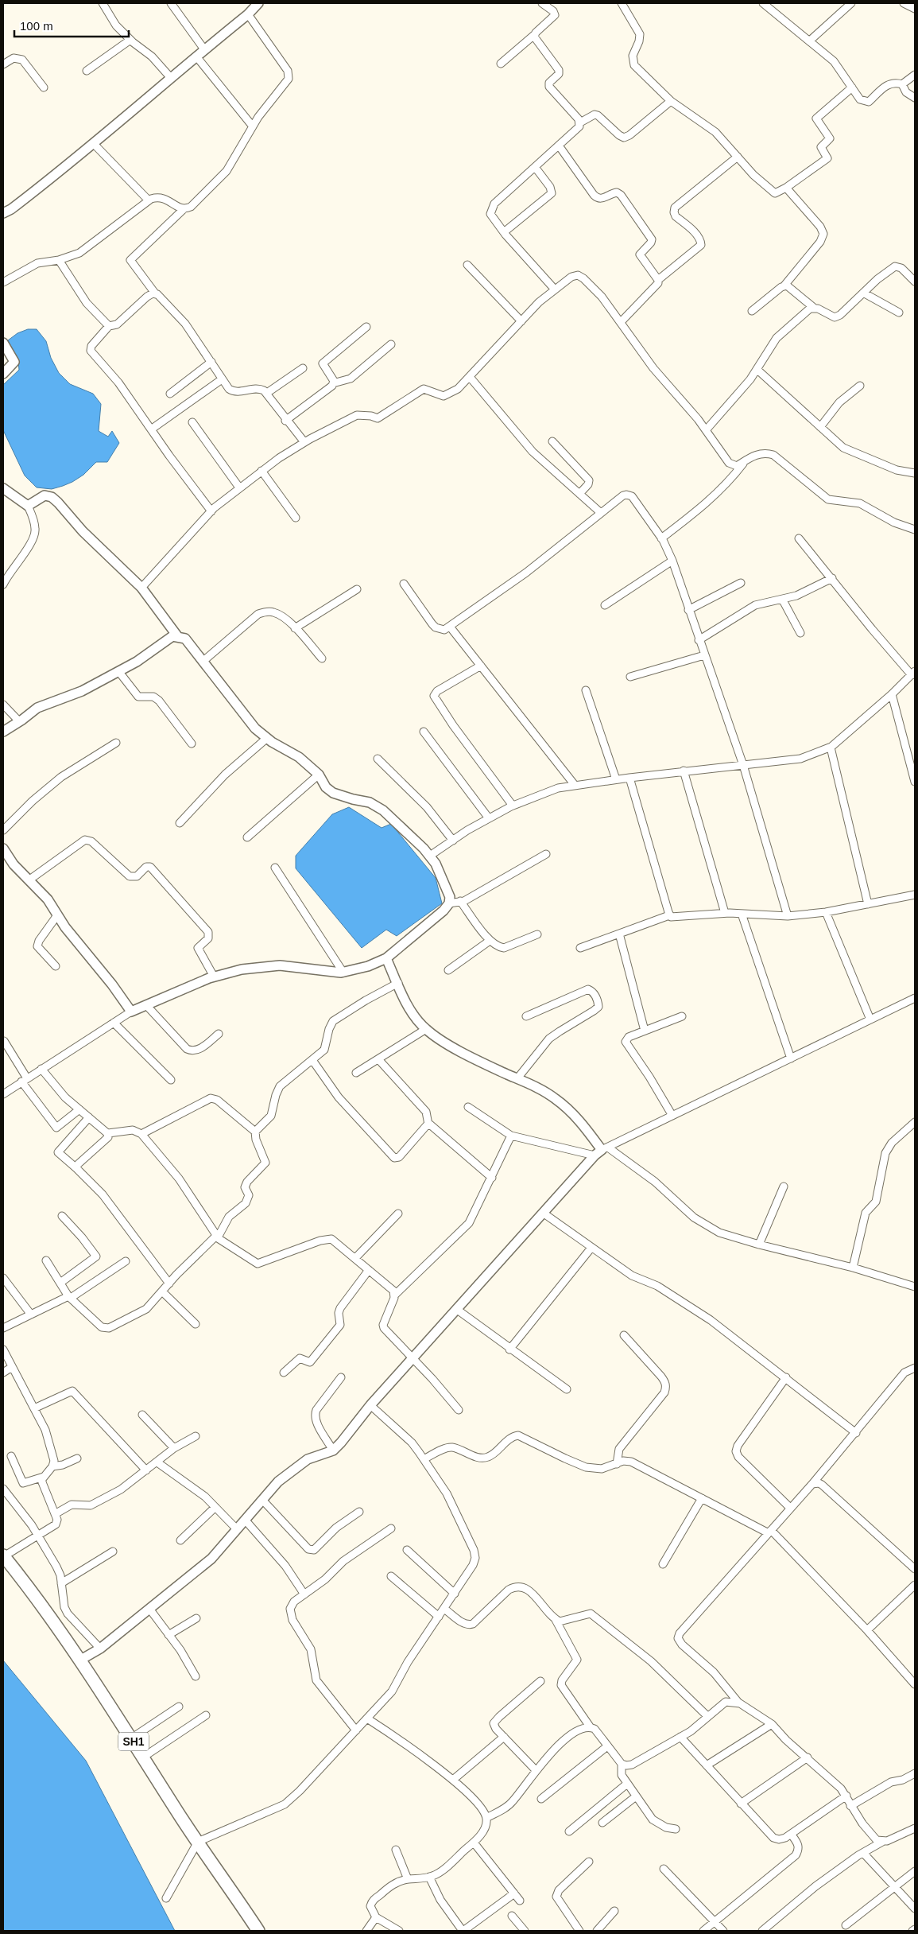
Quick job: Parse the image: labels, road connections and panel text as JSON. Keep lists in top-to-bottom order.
{
  "streets": {
    "main road": ["SH1"]
  },
  "scale_bar": "100 m"
}
